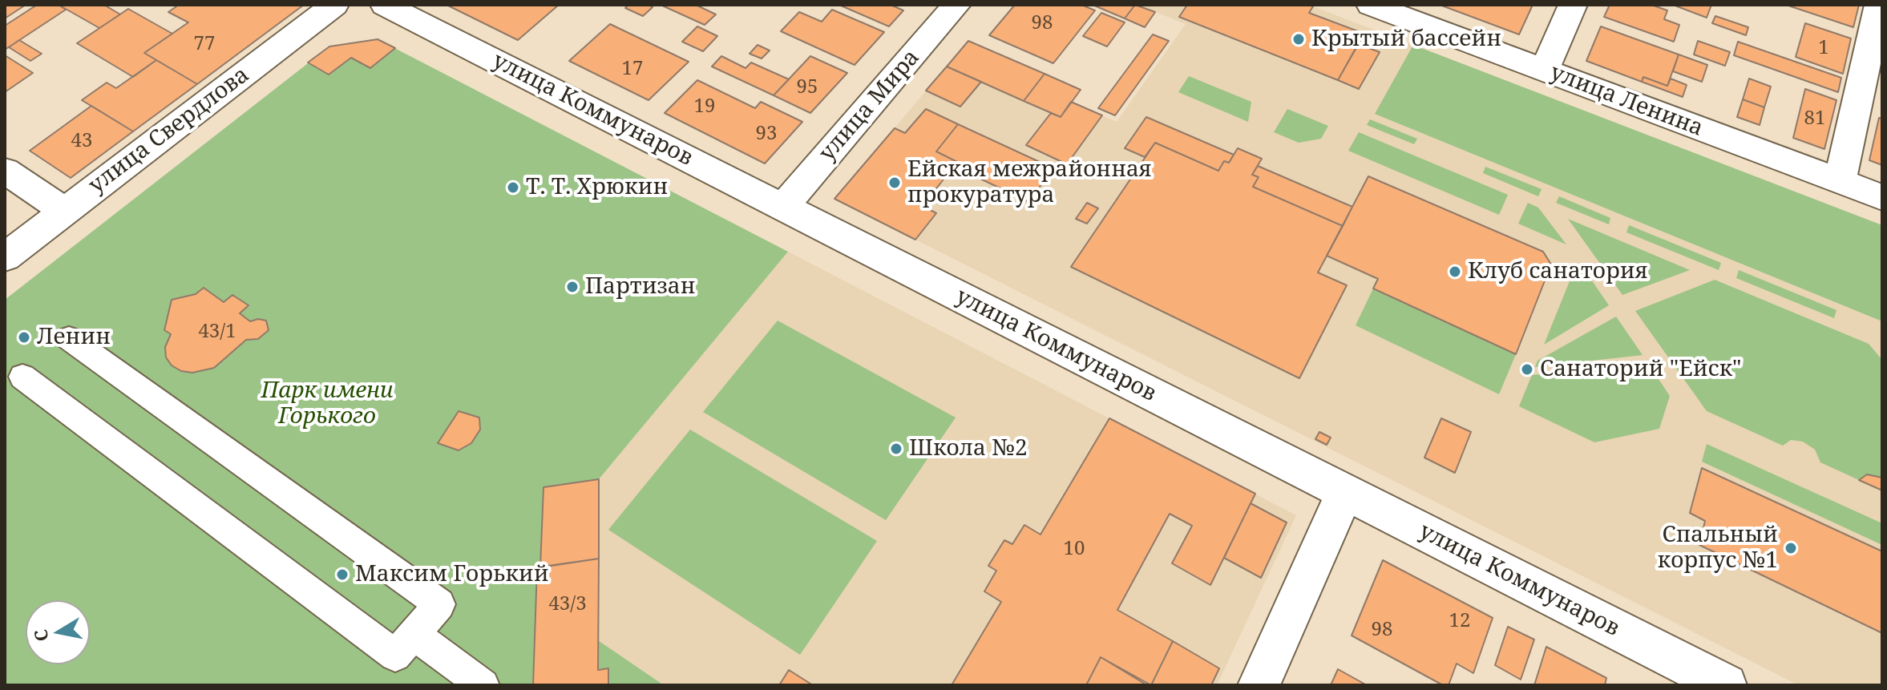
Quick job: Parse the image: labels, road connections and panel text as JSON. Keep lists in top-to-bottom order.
{
  "streets": {
    "street": [
      "улица Ленина",
      "улица Мира",
      "улица Коммунаров",
      "улица Свердлова"
    ]
  },
  "crossings": [
    ["улица Мира", "улица Коммунаров"]
  ],
  "parks": ["Парк имени Горького"],
  "places": [
    "Крытый бассейн",
    "Ейская межрайонная прокуратура",
    "Т. Т. Хрюкин",
    "Клуб санатория",
    "Партизан",
    "Ленин",
    "Санаторий \"Ейск\"",
    "Школа №2",
    "Спальный корпус №1",
    "Максим Горький"
  ],
  "house_numbers": [
    "98",
    "77",
    "1",
    "17",
    "95",
    "19",
    "81",
    "93",
    "43",
    "43/1",
    "10",
    "43/3",
    "12",
    "98"
  ],
  "north": "left"
}
